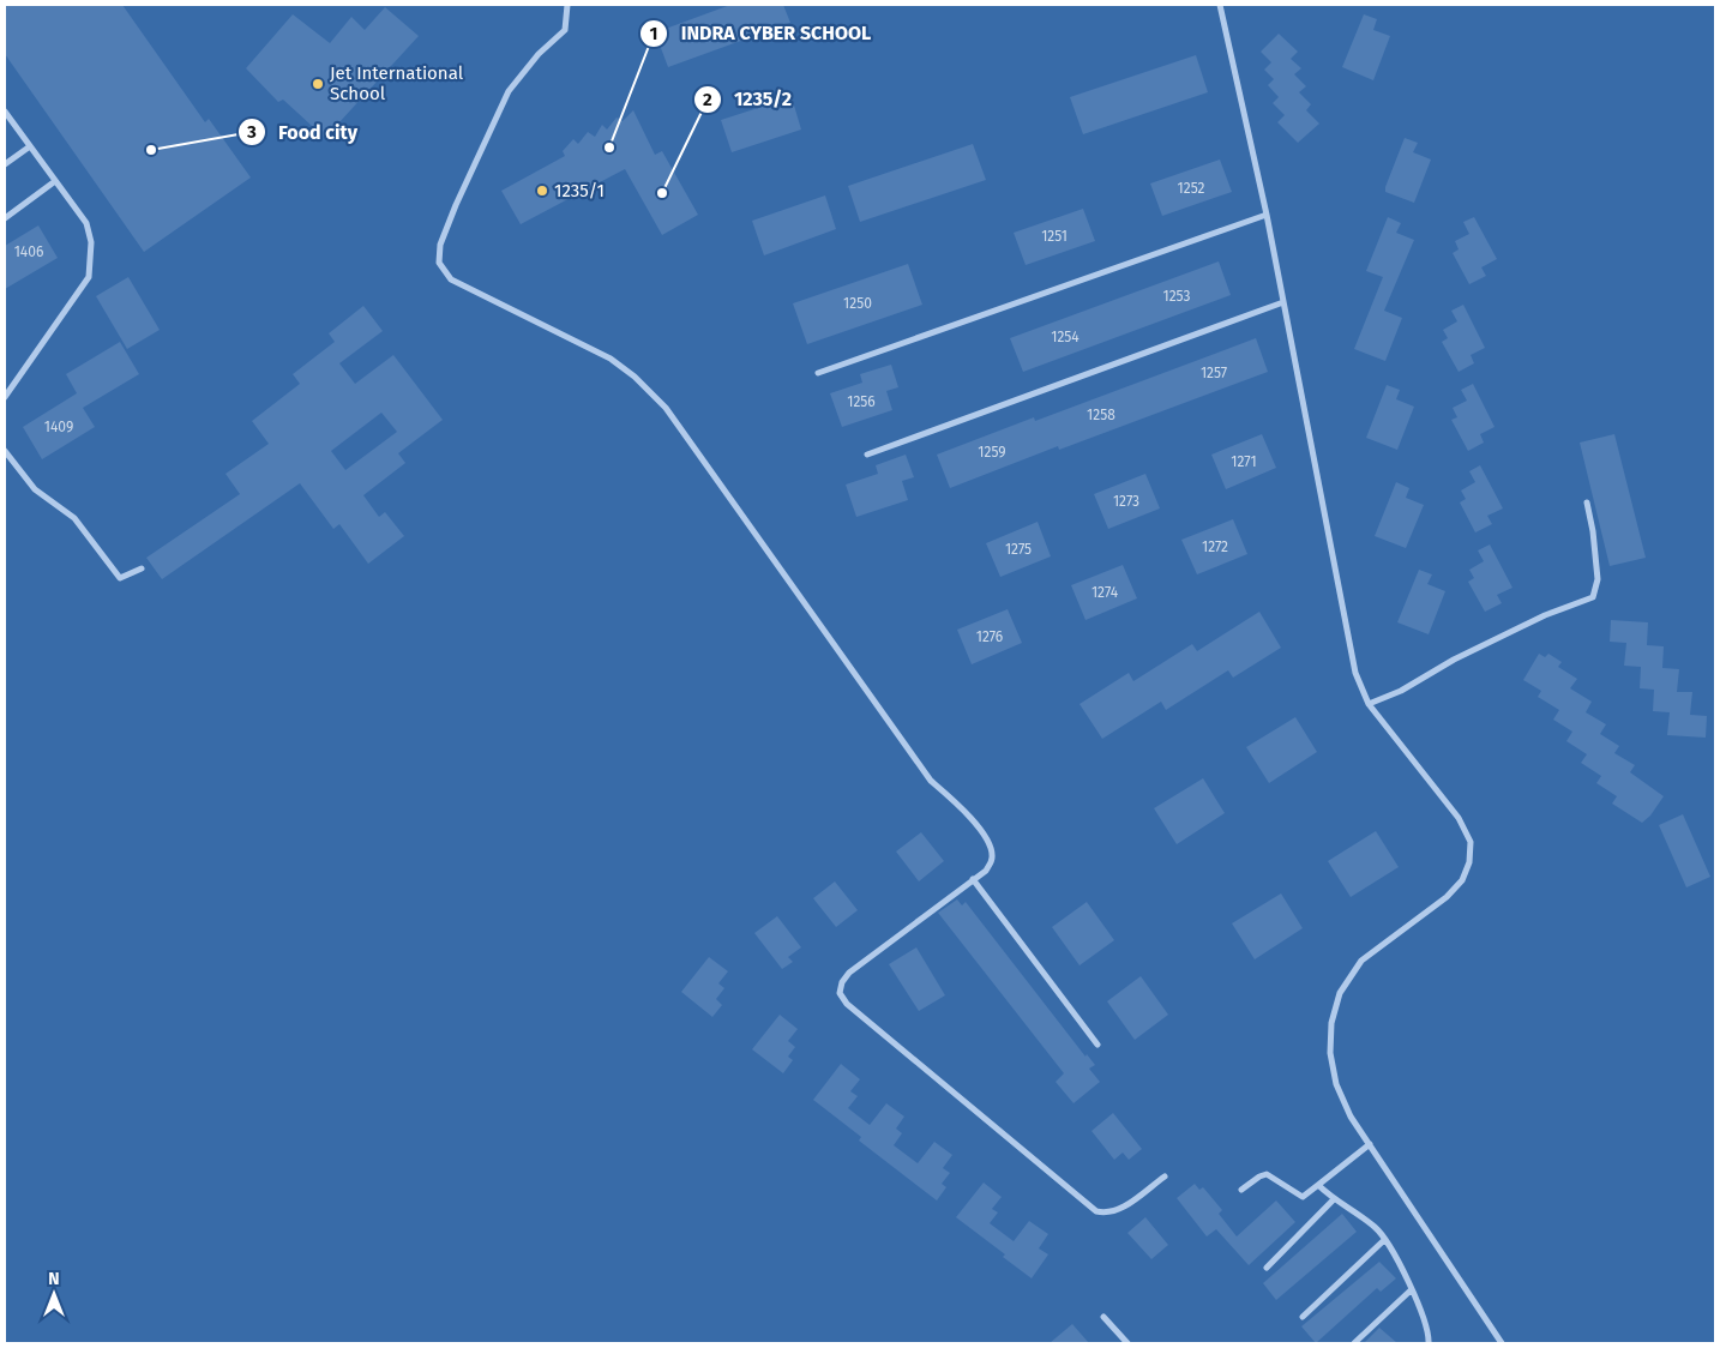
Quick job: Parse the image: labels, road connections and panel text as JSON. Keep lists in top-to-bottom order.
{
  "places": [
    "Jet International School",
    "INDRA CYBER SCHOOL",
    "Food city",
    "1235/1",
    "1235/2"
  ],
  "house_numbers": [
    "1252",
    "1251",
    "1406",
    "1253",
    "1250",
    "1254",
    "1257",
    "1256",
    "1258",
    "1409",
    "1259",
    "1271",
    "1273",
    "1272",
    "1275",
    "1274",
    "1276"
  ],
  "north": "top"
}
